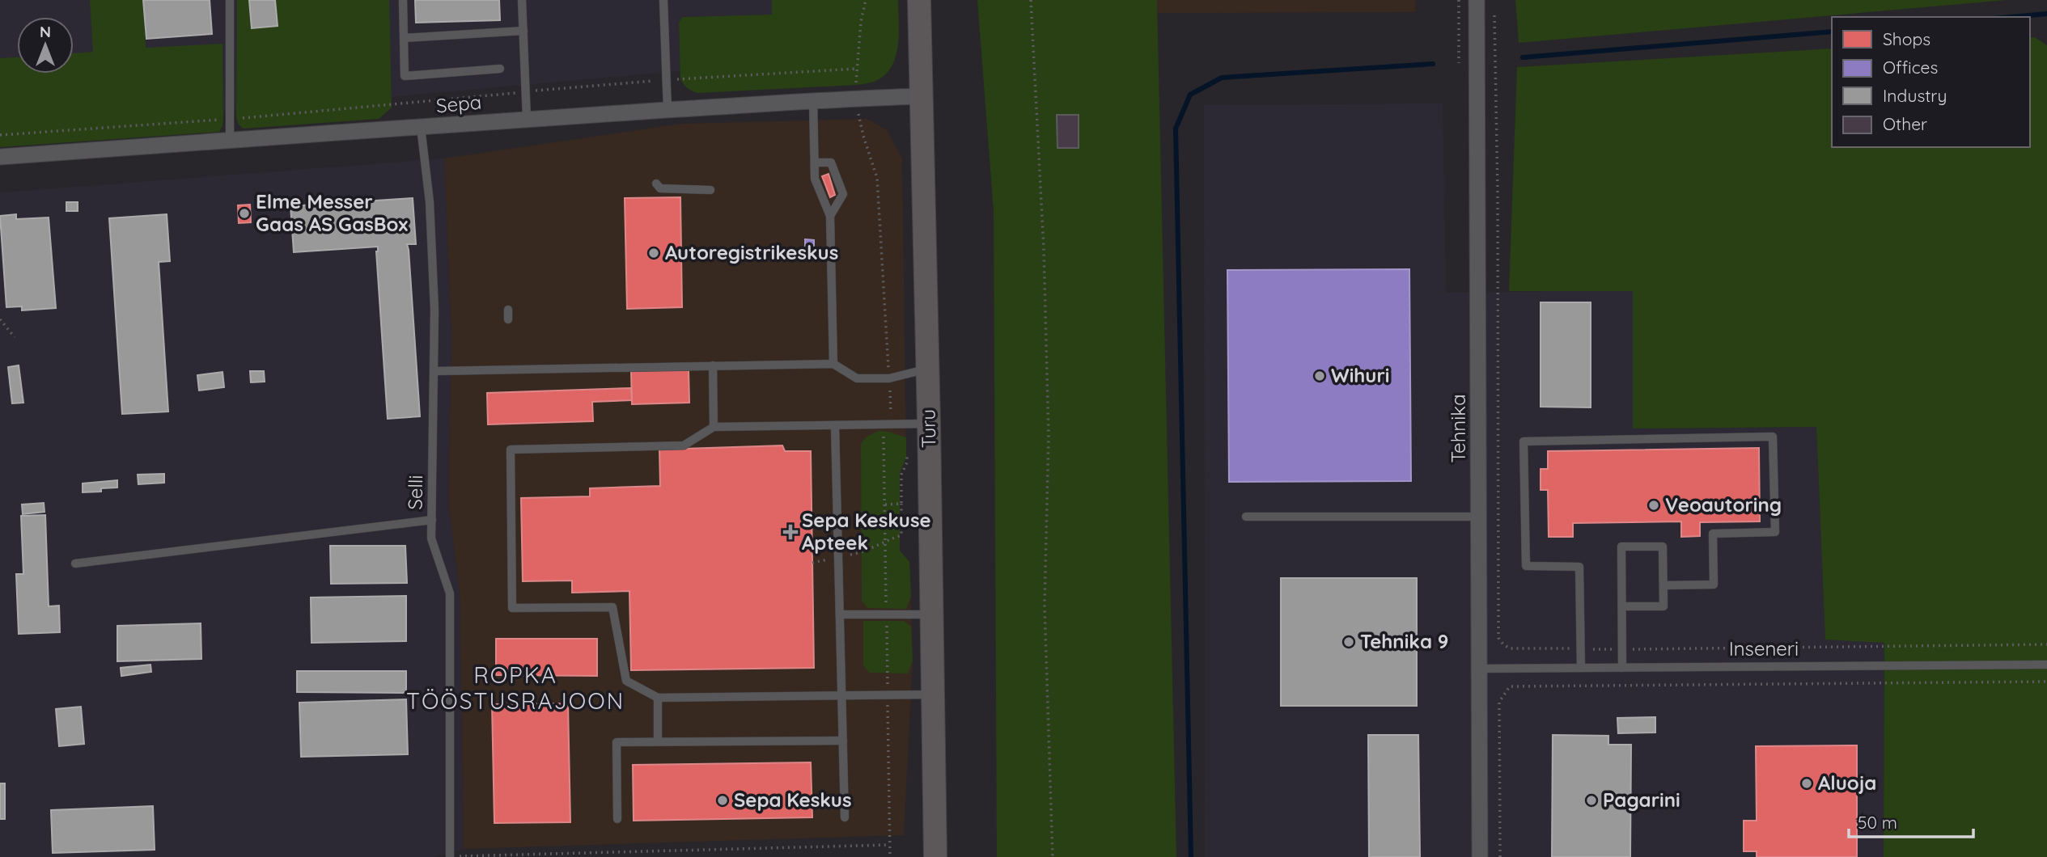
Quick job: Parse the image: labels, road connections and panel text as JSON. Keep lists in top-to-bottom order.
{
  "streets": {
    "main road": ["Turu"],
    "street": ["Sepa", "Tehnika"],
    "lane": ["Selli", "Inseneri"]
  },
  "crossings": [
    ["Sepa", "Turu"],
    ["Sepa", "Selli"],
    ["Tehnika", "Inseneri"]
  ],
  "districts": ["ROPKA TÖÖSTUSRAJOON"],
  "places": {
    "other": [
      "Elme Messer Gaas AS GasBox",
      "Autoregistrikeskus",
      "Wihuri",
      "Veoautoring",
      "Tehnika 9",
      "Aluoja",
      "Sepa Keskus",
      "Pagarini"
    ],
    "health": ["Sepa Keskuse Apteek"]
  },
  "legend": [
    "Shops",
    "Offices",
    "Industry",
    "Other"
  ],
  "scale_bar": "50 m",
  "north": "top"
}
